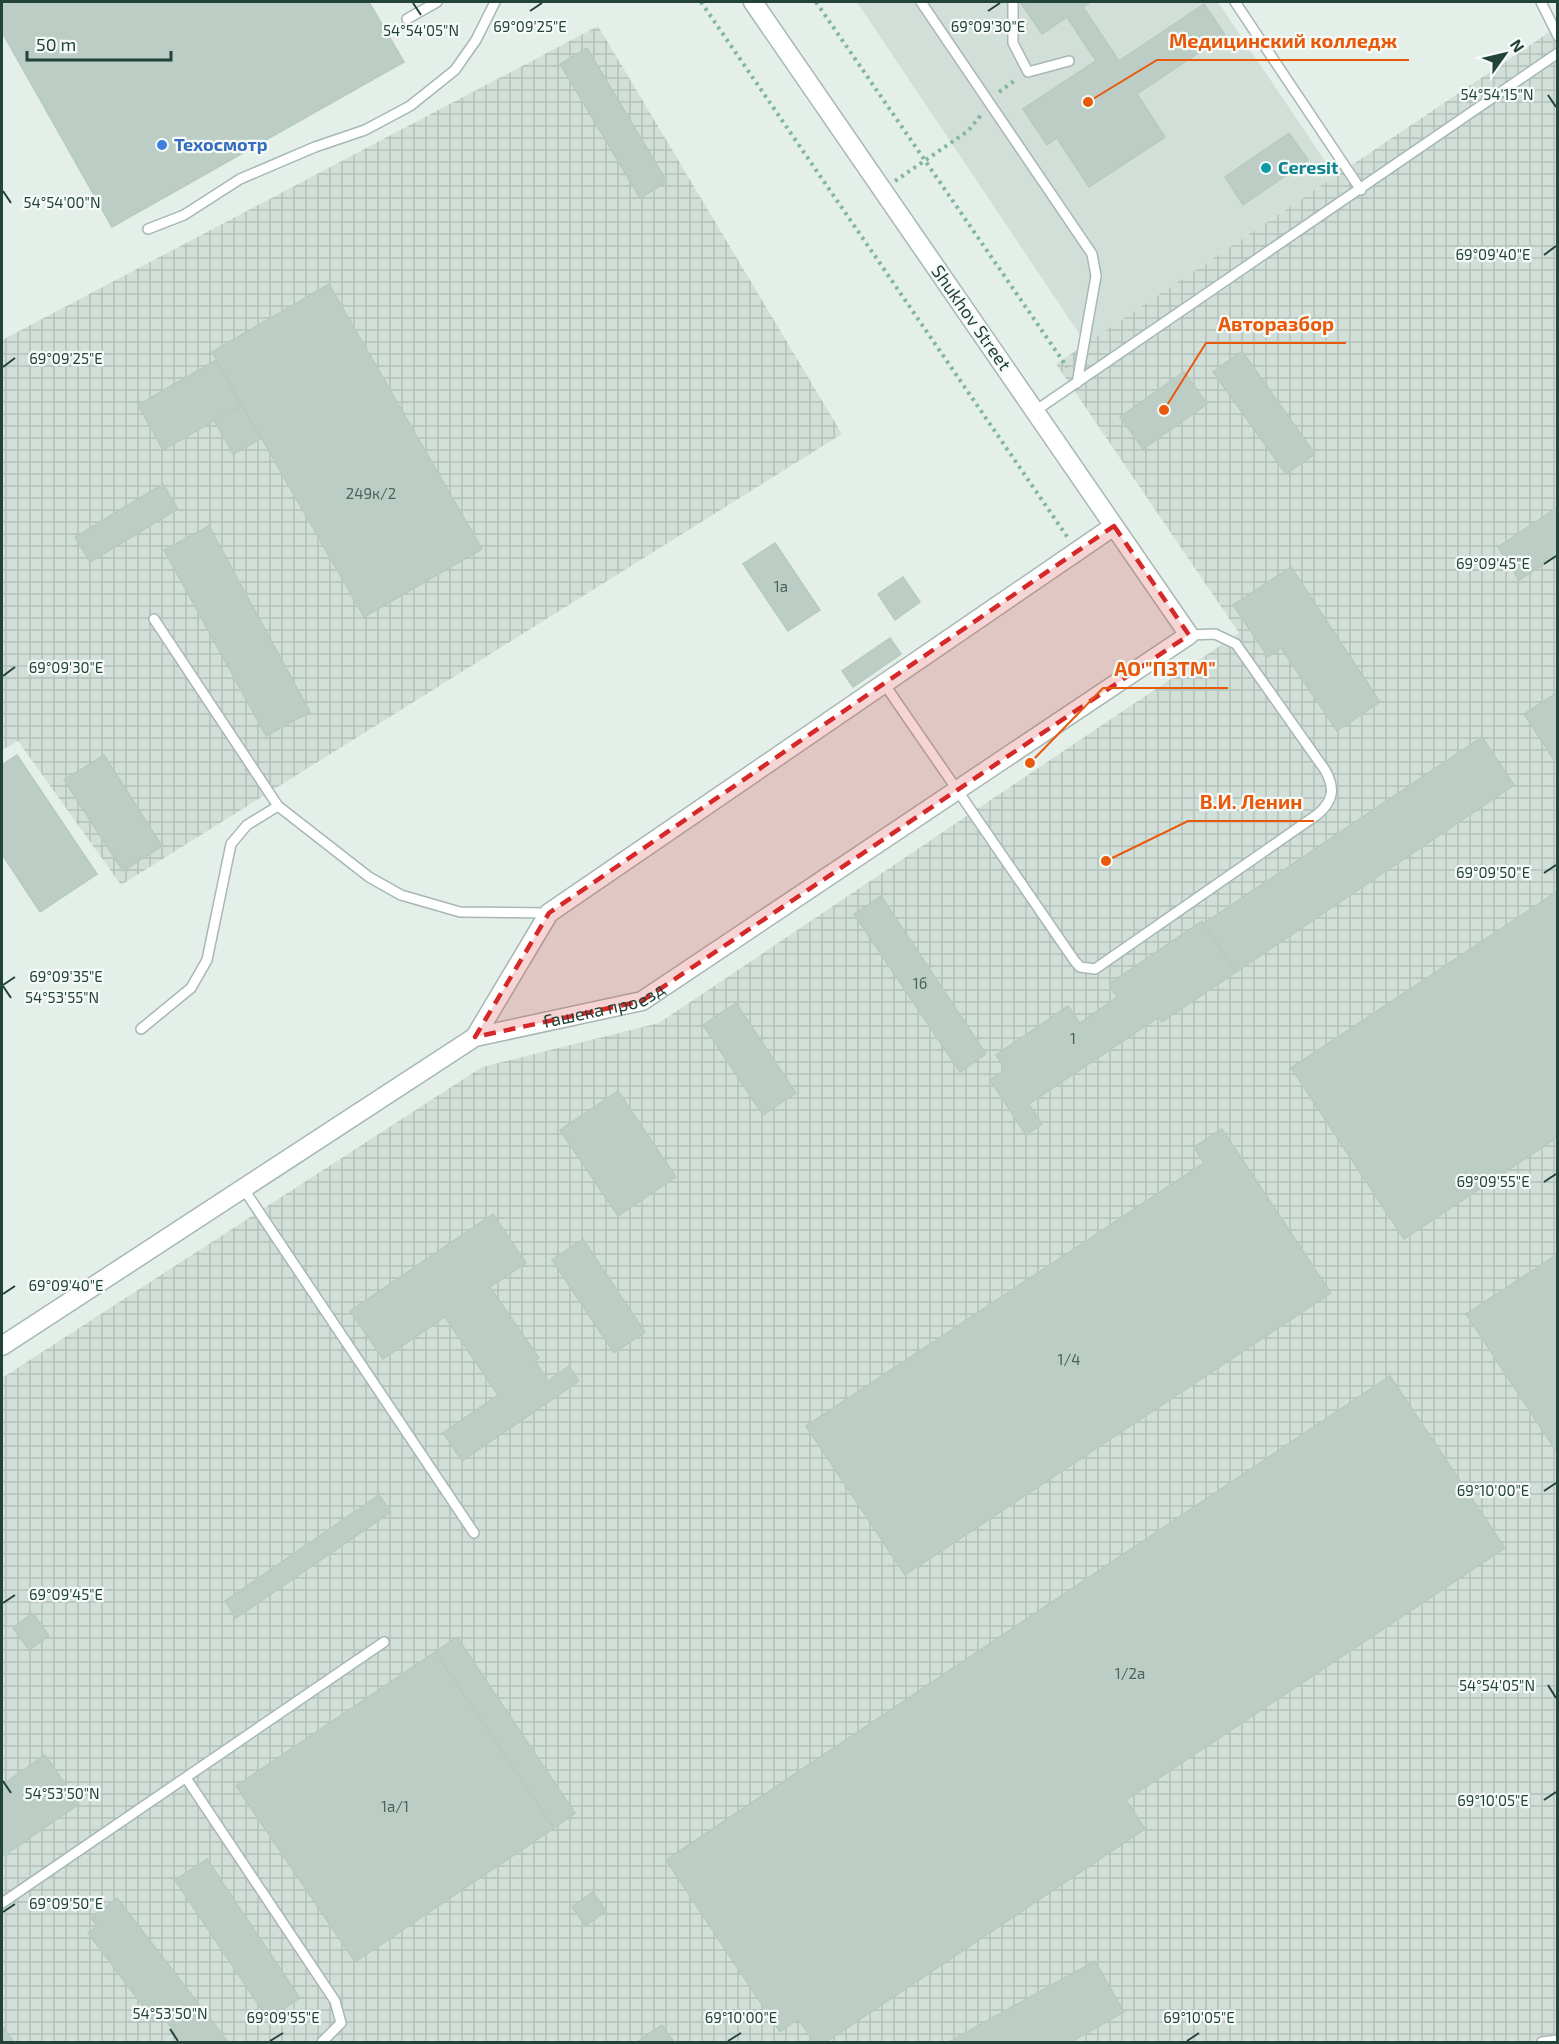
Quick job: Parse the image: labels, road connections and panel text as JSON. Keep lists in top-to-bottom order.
{
  "streets": {
    "street": ["Shukhov Street", "Гашека проезд"]
  },
  "crossings": [
    ["Shukhov Street", "Гашека проезд"]
  ],
  "places": [
    "Медицинский колледж",
    "Техосмотр",
    "Ceresit",
    "Авторазбор",
    "АО \"ПЗТМ\"",
    "В.И. Ленин"
  ],
  "house_numbers": [
    "249к/2",
    "1а",
    "1б",
    "1",
    "1/4",
    "1/2а",
    "1а/1"
  ],
  "scale_bar": "50 m",
  "north": "top right",
  "coordinates": [
    "69°09'25\"E",
    "69°09'30\"E",
    "54°54'05\"N",
    "54°54'15\"N",
    "54°54'00\"N",
    "69°09'40\"E",
    "69°09'45\"E",
    "69°09'50\"E",
    "69°09'35\"E",
    "54°53'55\"N",
    "69°09'55\"E",
    "69°10'00\"E",
    "54°53'50\"N",
    "69°10'05\"E"
  ]
}
